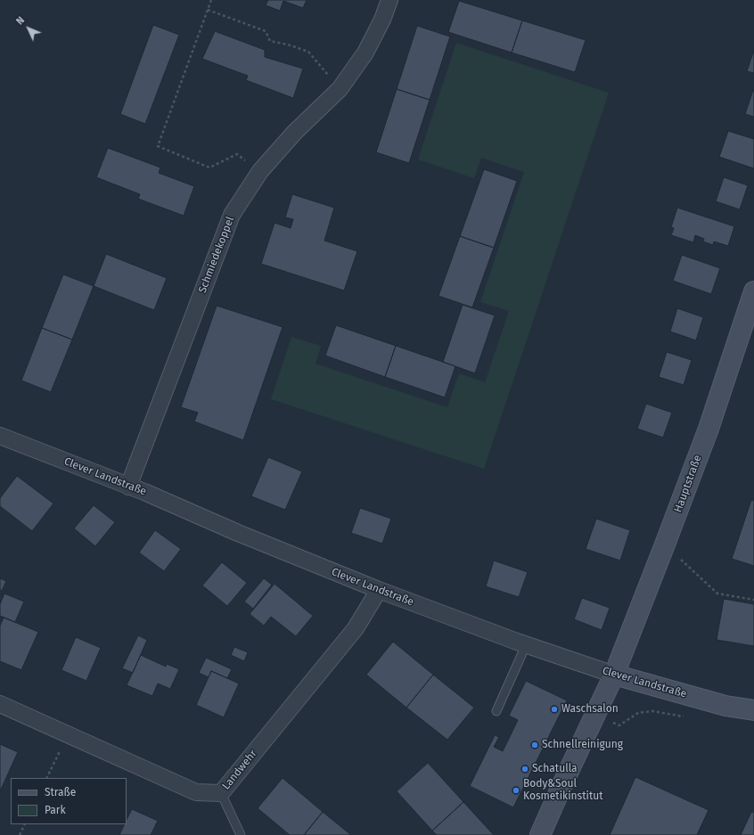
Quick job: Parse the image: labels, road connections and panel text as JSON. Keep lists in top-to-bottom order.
{
  "streets": {
    "main road": ["Clever Landstraße", "Hauptstraße"],
    "street": ["Schmiedekoppel", "Landwehr"]
  },
  "crossings": [
    ["Schmiedekoppel", "Clever Landstraße"],
    ["Clever Landstraße", "Hauptstraße"],
    ["Clever Landstraße", "Landwehr"]
  ],
  "places": [
    "Waschsalon",
    "Schnellreinigung",
    "Schatulla",
    "Body&Soul Kosmetikinstitut"
  ],
  "legend": ["Straße", "Park"],
  "north": "top left"
}
